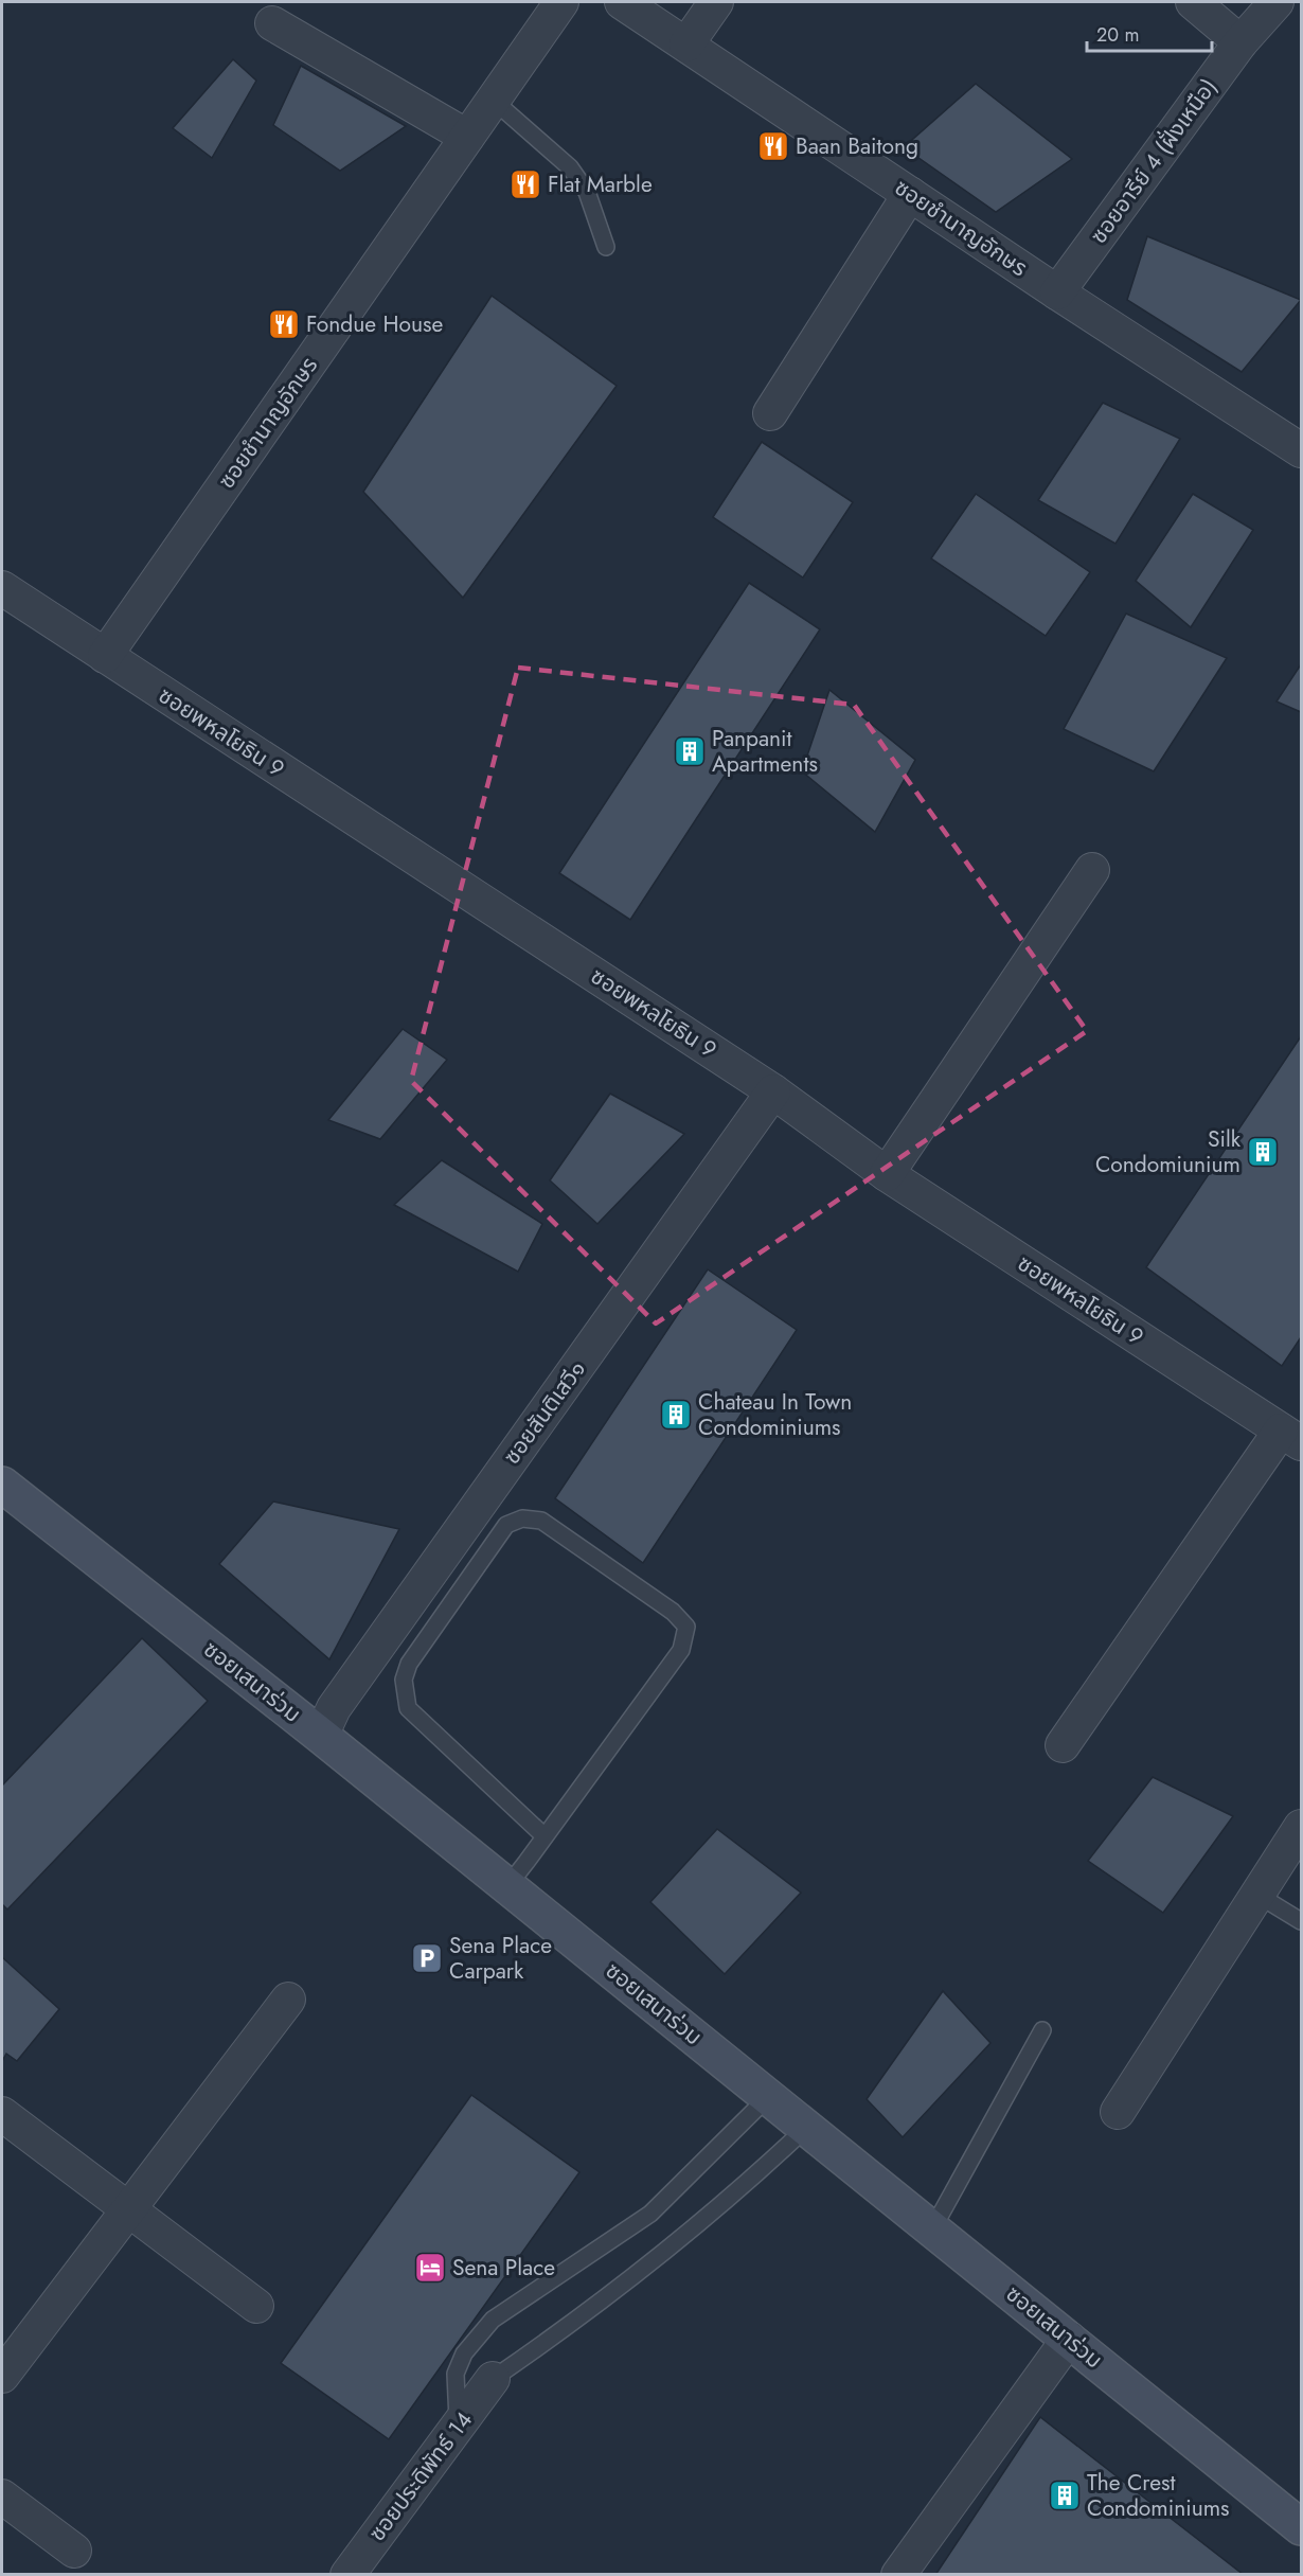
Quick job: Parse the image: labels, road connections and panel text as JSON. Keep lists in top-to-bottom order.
{
  "streets": {
    "street": [
      "ซอยอารีย์ 4 (ฝั่งเหนือ)",
      "ซอยชำนาญอักษร",
      "ซอยพหลโยธิน 9",
      "ซอยสันติเสวี๑",
      "ซอยเสนาร่วม",
      "ซอยประดิพัทธ์ 14"
    ]
  },
  "crossings": [
    ["ซอยอารีย์ 4 (ฝั่งเหนือ)", "ซอยชำนาญอักษร"],
    ["ซอยชำนาญอักษร", "ซอยพหลโยธิน 9"],
    ["ซอยพหลโยธิน 9", "ซอยสันติเสวี๑"],
    ["ซอยสันติเสวี๑", "ซอยเสนาร่วม"]
  ],
  "places": {
    "restaurant": ["Baan Baitong", "Flat Marble", "Fondue House"],
    "building": [
      "Panpanit Apartments",
      "Silk Condomiunium",
      "Chateau In Town Condominiums",
      "The Crest Condominiums"
    ],
    "parking": ["Sena Place Carpark"],
    "hotel": ["Sena Place"]
  },
  "scale_bar": "20 m"
}
